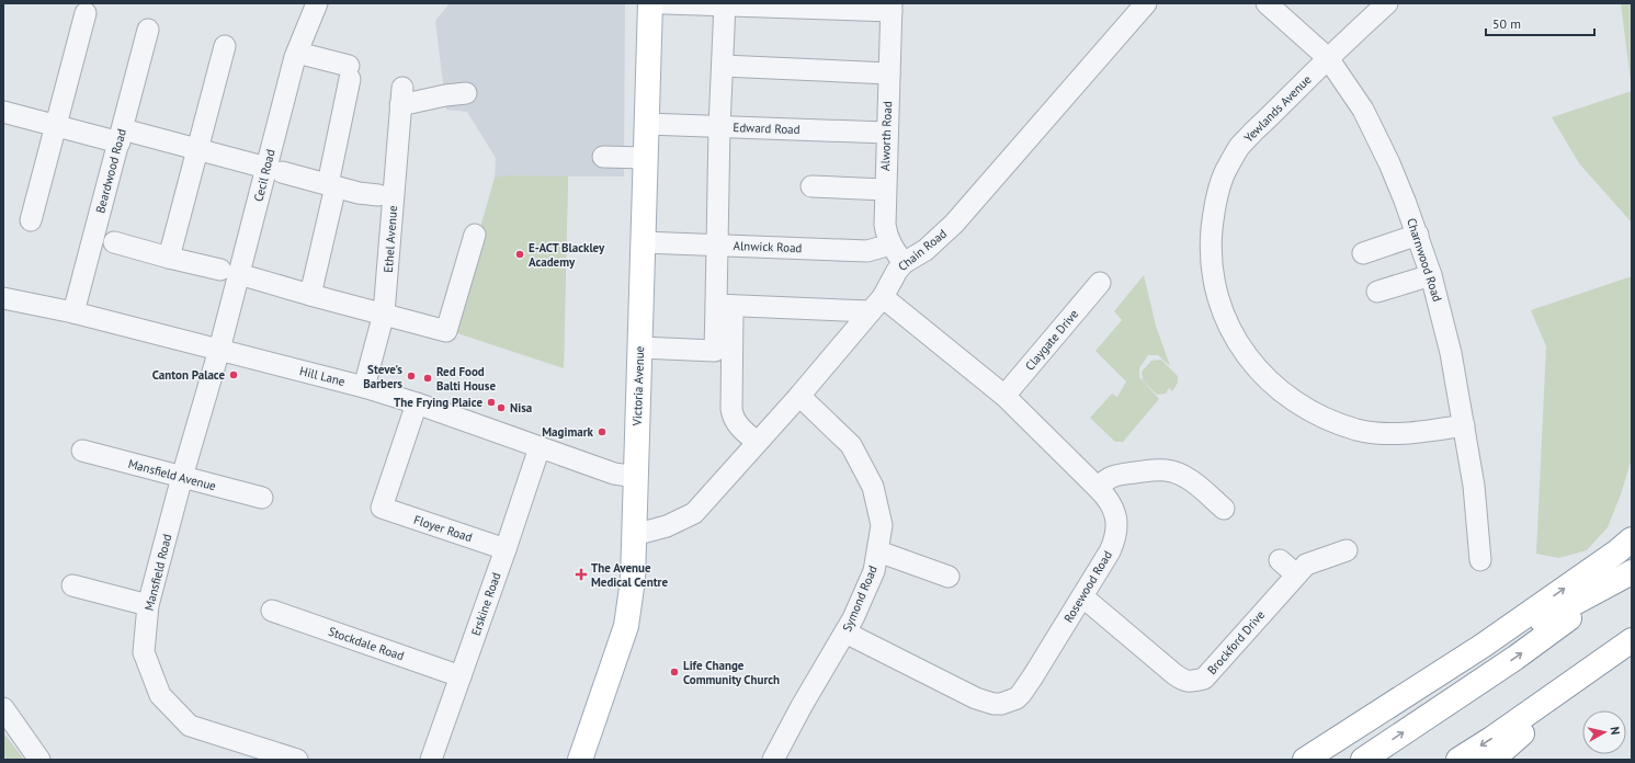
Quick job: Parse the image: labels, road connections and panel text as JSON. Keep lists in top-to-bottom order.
{
  "streets": {
    "main road": ["Victoria Avenue"],
    "street": [
      "Yewlands Avenue",
      "Edward Road",
      "Alworth Road",
      "Beardwood Road",
      "Cecil Road",
      "Ethel Avenue",
      "Alnwick Road",
      "Chain Road",
      "Charnwood Road",
      "Claygate Drive",
      "Hill Lane",
      "Mansfield Avenue",
      "Floyer Road",
      "Mansfield Road",
      "Rosewood Road",
      "Symond Road",
      "Erskine Road",
      "Brockford Drive",
      "Stockdale Road"
    ]
  },
  "crossings": [
    ["Yewlands Avenue", "Charnwood Road"],
    ["Edward Road", "Alworth Road"],
    ["Edward Road", "Victoria Avenue"],
    ["Alworth Road", "Alnwick Road"],
    ["Alworth Road", "Chain Road"],
    ["Beardwood Road", "Hill Lane"],
    ["Cecil Road", "Hill Lane"],
    ["Cecil Road", "Mansfield Road"],
    ["Ethel Avenue", "Hill Lane"],
    ["Alnwick Road", "Victoria Avenue"],
    ["Chain Road", "Victoria Avenue"],
    ["Chain Road", "Rosewood Road"],
    ["Chain Road", "Symond Road"],
    ["Claygate Drive", "Rosewood Road"],
    ["Hill Lane", "Victoria Avenue"],
    ["Hill Lane", "Floyer Road"],
    ["Hill Lane", "Mansfield Road"],
    ["Hill Lane", "Erskine Road"],
    ["Mansfield Avenue", "Mansfield Road"],
    ["Floyer Road", "Erskine Road"],
    ["Rosewood Road", "Symond Road"],
    ["Rosewood Road", "Brockford Drive"],
    ["Erskine Road", "Stockdale Road"]
  ],
  "places": {
    "other": [
      "E-ACT Blackley Academy",
      "Canton Palace",
      "Steve's Barbers",
      "Red Food Balti House",
      "The Frying Plaice",
      "Nisa",
      "Magimark",
      "Life Change Community Church"
    ],
    "health": ["The Avenue Medical Centre"]
  },
  "scale_bar": "50 m",
  "north": "right"
}
